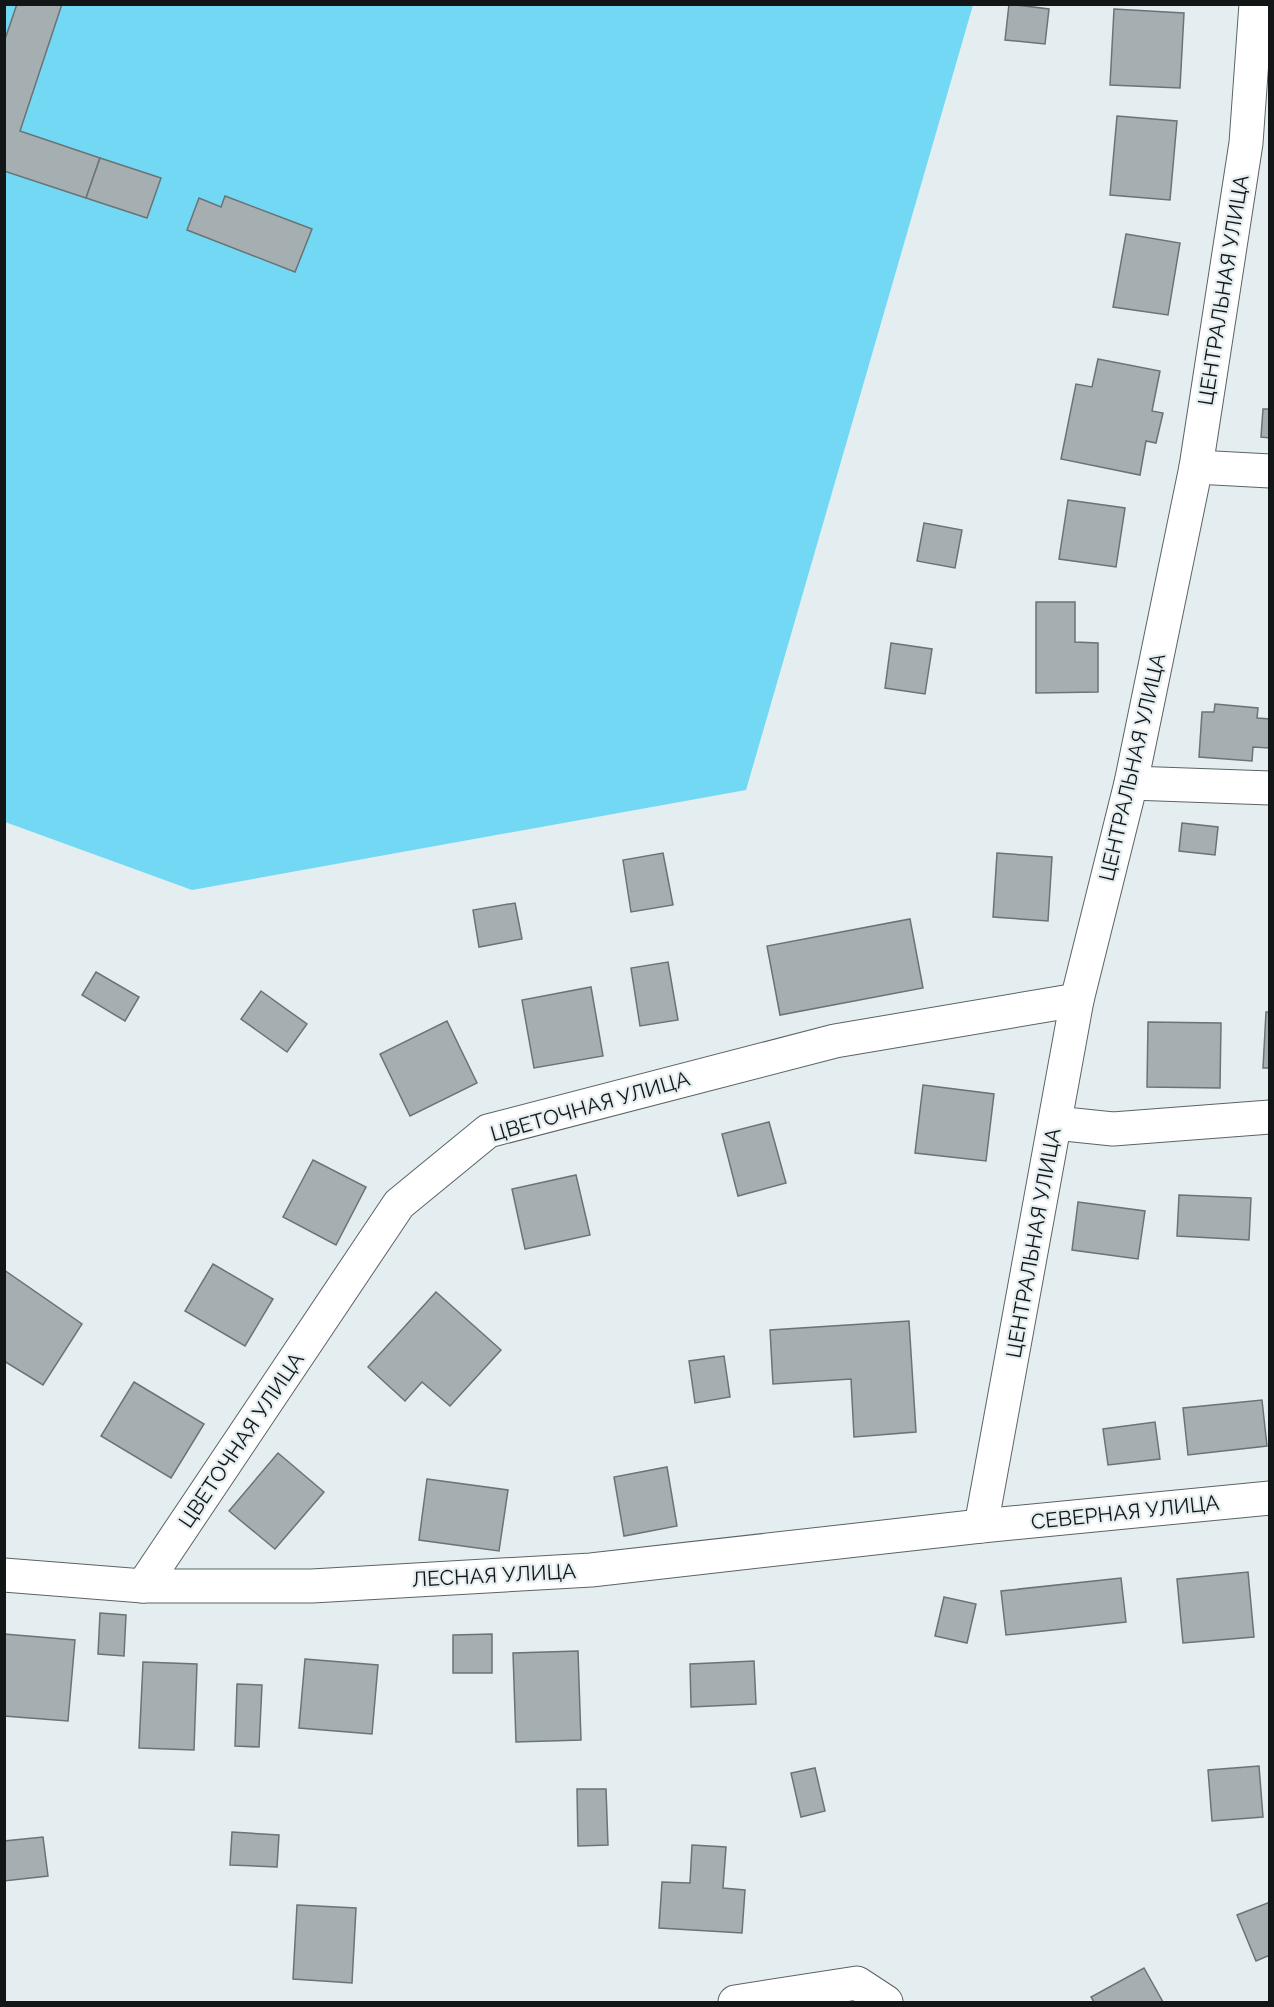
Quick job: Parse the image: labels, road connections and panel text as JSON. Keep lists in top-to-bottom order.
{
  "streets": {
    "street": [
      "ЦЕНТРАЛЬНАЯ УЛИЦА",
      "ЦВЕТОЧНАЯ УЛИЦА",
      "СЕВЕРНАЯ УЛИЦА",
      "ЛЕСНАЯ УЛИЦА"
    ]
  },
  "crossings": [
    ["ЦЕНТРАЛЬНАЯ УЛИЦА", "ЦВЕТОЧНАЯ УЛИЦА"],
    ["ЦЕНТРАЛЬНАЯ УЛИЦА", "СЕВЕРНАЯ УЛИЦА"],
    ["ЦЕНТРАЛЬНАЯ УЛИЦА", "ЛЕСНАЯ УЛИЦА"],
    ["ЦВЕТОЧНАЯ УЛИЦА", "ЛЕСНАЯ УЛИЦА"],
    ["СЕВЕРНАЯ УЛИЦА", "ЛЕСНАЯ УЛИЦА"]
  ]
}
